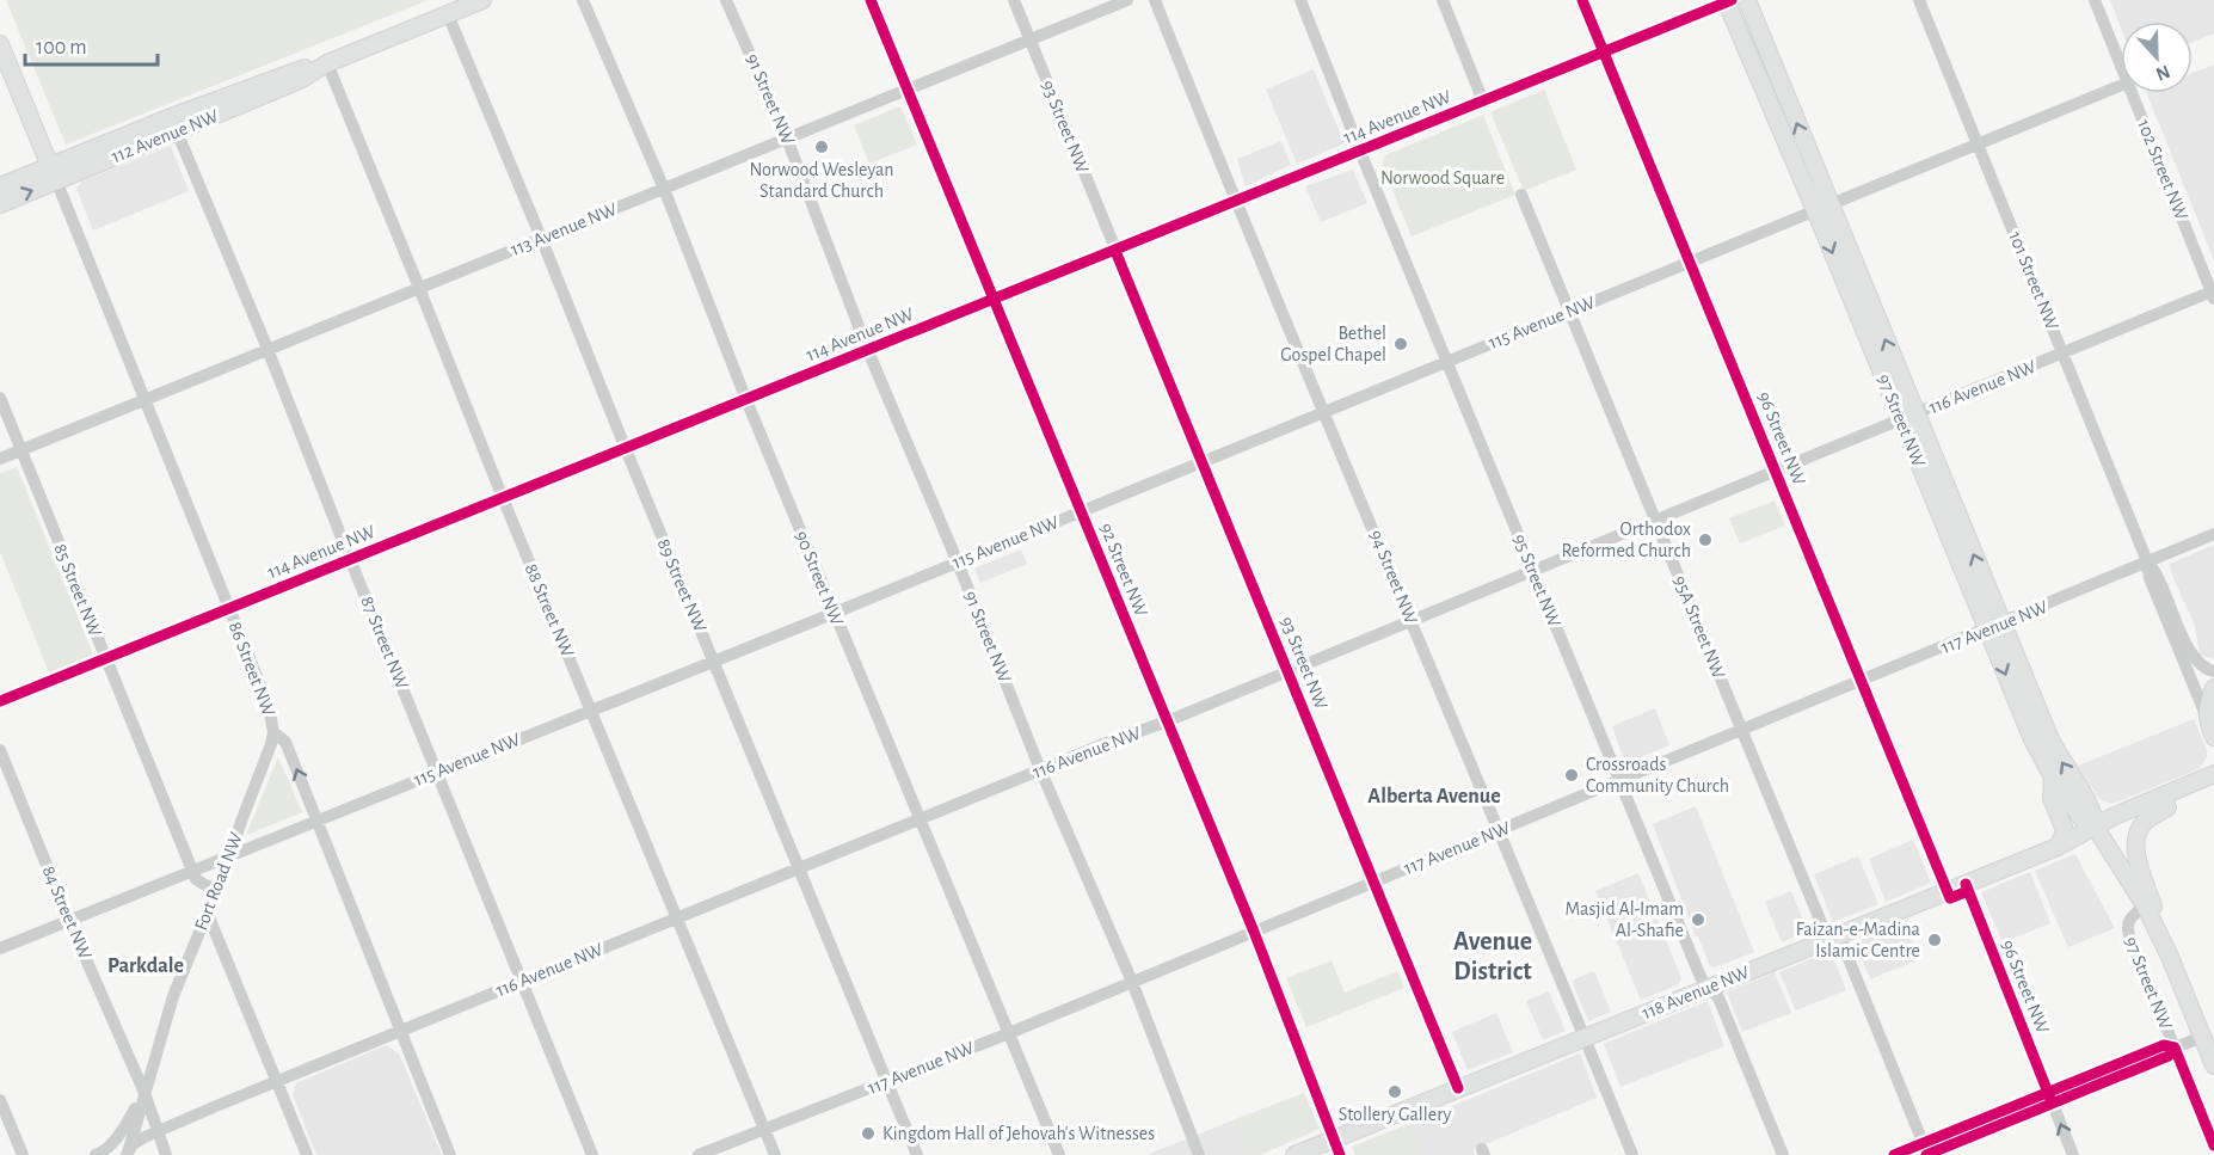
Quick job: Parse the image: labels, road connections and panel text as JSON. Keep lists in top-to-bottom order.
{
  "streets": {
    "main road": ["112 Avenue NW", "97 Street NW", "118 Avenue NW"],
    "street": [
      "91 Street NW",
      "114 Avenue NW",
      "93 Street NW",
      "102 Street NW",
      "113 Avenue NW",
      "101 Street NW",
      "115 Avenue NW",
      "116 Avenue NW",
      "96 Street NW",
      "92 Street NW",
      "94 Street NW",
      "90 Street NW",
      "95 Street NW",
      "89 Street NW",
      "85 Street NW",
      "88 Street NW",
      "95A Street NW",
      "117 Avenue NW",
      "87 Street NW",
      "86 Street NW",
      "Fort Road NW",
      "84 Street NW"
    ]
  },
  "crossings": [
    ["91 Street NW", "114 Avenue NW"],
    ["91 Street NW", "113 Avenue NW"],
    ["91 Street NW", "115 Avenue NW"],
    ["91 Street NW", "116 Avenue NW"],
    ["91 Street NW", "117 Avenue NW"],
    ["114 Avenue NW", "93 Street NW"],
    ["114 Avenue NW", "97 Street NW"],
    ["114 Avenue NW", "96 Street NW"],
    ["114 Avenue NW", "92 Street NW"],
    ["114 Avenue NW", "94 Street NW"],
    ["114 Avenue NW", "90 Street NW"],
    ["114 Avenue NW", "95 Street NW"],
    ["114 Avenue NW", "89 Street NW"],
    ["114 Avenue NW", "85 Street NW"],
    ["114 Avenue NW", "88 Street NW"],
    ["114 Avenue NW", "87 Street NW"],
    ["114 Avenue NW", "86 Street NW"],
    ["93 Street NW", "113 Avenue NW"],
    ["93 Street NW", "115 Avenue NW"],
    ["93 Street NW", "116 Avenue NW"],
    ["93 Street NW", "117 Avenue NW"],
    ["93 Street NW", "118 Avenue NW"],
    ["112 Avenue NW", "89 Street NW"],
    ["112 Avenue NW", "88 Street NW"],
    ["112 Avenue NW", "87 Street NW"],
    ["112 Avenue NW", "86 Street NW"],
    ["102 Street NW", "116 Avenue NW"],
    ["113 Avenue NW", "92 Street NW"],
    ["113 Avenue NW", "90 Street NW"],
    ["113 Avenue NW", "89 Street NW"],
    ["113 Avenue NW", "85 Street NW"],
    ["113 Avenue NW", "88 Street NW"],
    ["113 Avenue NW", "87 Street NW"],
    ["113 Avenue NW", "86 Street NW"],
    ["101 Street NW", "115 Avenue NW"],
    ["101 Street NW", "116 Avenue NW"],
    ["101 Street NW", "117 Avenue NW"],
    ["115 Avenue NW", "97 Street NW"],
    ["115 Avenue NW", "96 Street NW"],
    ["115 Avenue NW", "92 Street NW"],
    ["115 Avenue NW", "94 Street NW"],
    ["115 Avenue NW", "90 Street NW"],
    ["115 Avenue NW", "95 Street NW"],
    ["115 Avenue NW", "89 Street NW"],
    ["115 Avenue NW", "85 Street NW"],
    ["115 Avenue NW", "88 Street NW"],
    ["115 Avenue NW", "95A Street NW"],
    ["115 Avenue NW", "87 Street NW"],
    ["115 Avenue NW", "86 Street NW"],
    ["115 Avenue NW", "Fort Road NW"],
    ["115 Avenue NW", "84 Street NW"],
    ["116 Avenue NW", "97 Street NW"],
    ["116 Avenue NW", "96 Street NW"],
    ["116 Avenue NW", "92 Street NW"],
    ["116 Avenue NW", "94 Street NW"],
    ["116 Avenue NW", "90 Street NW"],
    ["116 Avenue NW", "95 Street NW"],
    ["116 Avenue NW", "89 Street NW"],
    ["116 Avenue NW", "88 Street NW"],
    ["116 Avenue NW", "95A Street NW"],
    ["116 Avenue NW", "87 Street NW"],
    ["116 Avenue NW", "86 Street NW"],
    ["116 Avenue NW", "Fort Road NW"],
    ["116 Avenue NW", "84 Street NW"],
    ["97 Street NW", "117 Avenue NW"],
    ["97 Street NW", "118 Avenue NW"],
    ["96 Street NW", "117 Avenue NW"],
    ["96 Street NW", "118 Avenue NW"],
    ["92 Street NW", "117 Avenue NW"],
    ["92 Street NW", "118 Avenue NW"],
    ["94 Street NW", "117 Avenue NW"],
    ["94 Street NW", "118 Avenue NW"],
    ["90 Street NW", "117 Avenue NW"],
    ["95 Street NW", "117 Avenue NW"],
    ["95 Street NW", "118 Avenue NW"],
    ["89 Street NW", "117 Avenue NW"],
    ["85 Street NW", "Fort Road NW"],
    ["88 Street NW", "117 Avenue NW"],
    ["95A Street NW", "117 Avenue NW"],
    ["95A Street NW", "118 Avenue NW"],
    ["86 Street NW", "Fort Road NW"],
    ["Fort Road NW", "84 Street NW"]
  ],
  "districts": ["Alberta Avenue", "Avenue District", "Parkdale"],
  "parks": ["Norwood Square"],
  "places": [
    "Norwood Wesleyan Standard Church",
    "Bethel Gospel Chapel",
    "Orthodox Reformed Church",
    "Crossroads Community Church",
    "Masjid Al-Imam Al-Shafie",
    "Faizan-e-Madina Islamic Centre",
    "Stollery Gallery",
    "Kingdom Hall of Jehovah's Witnesses"
  ],
  "scale_bar": "100 m",
  "north": "bottom"
}
